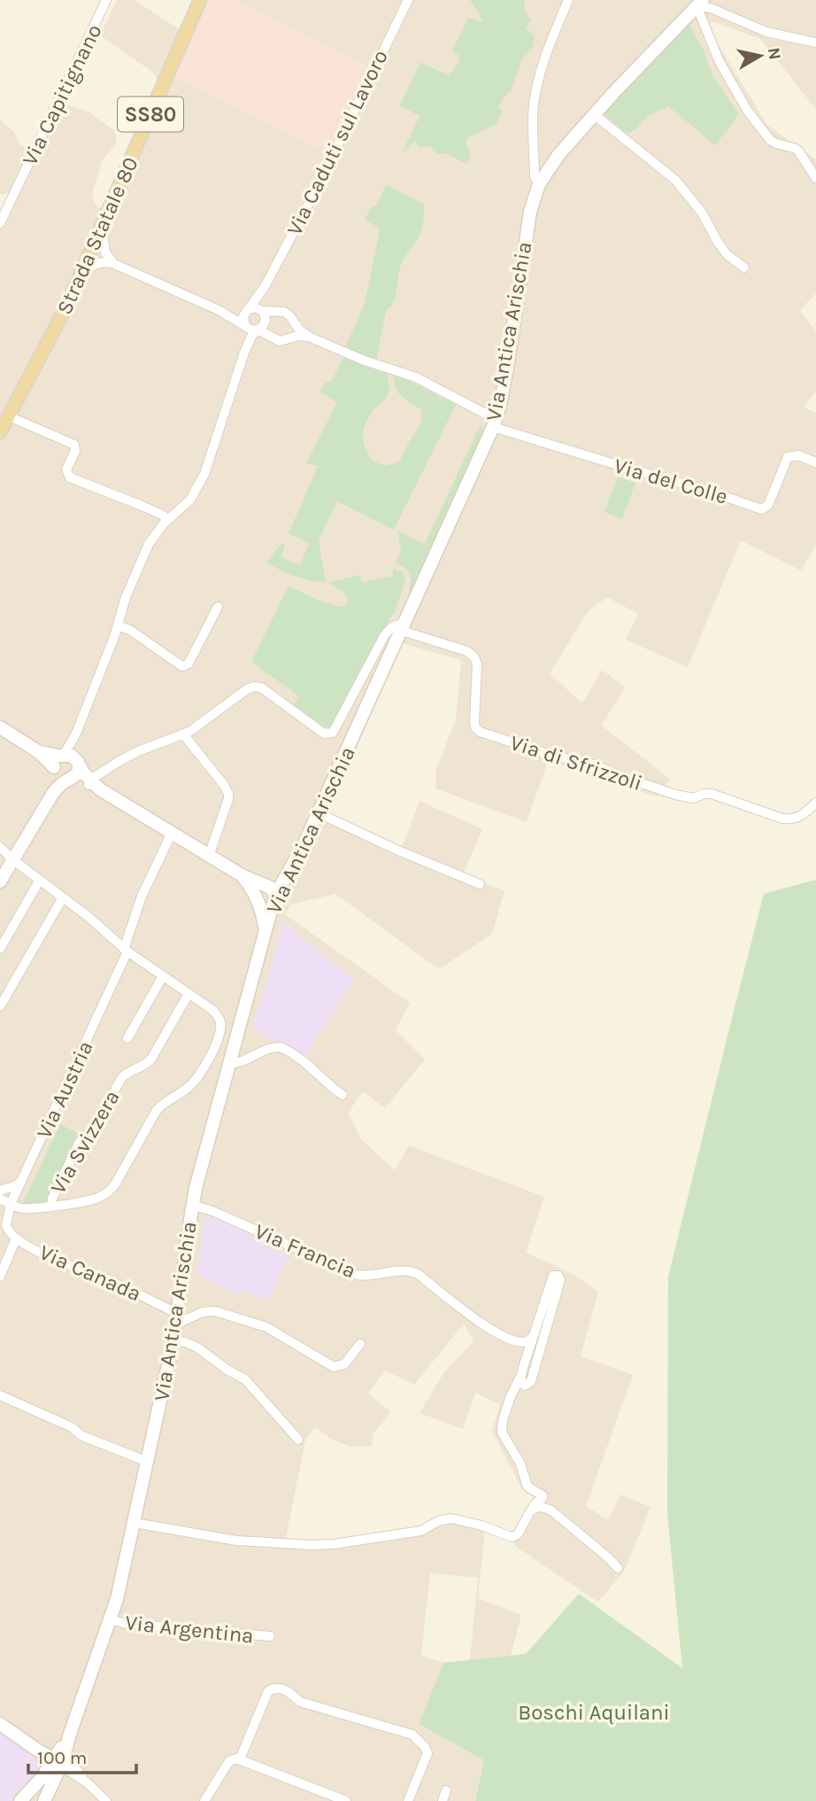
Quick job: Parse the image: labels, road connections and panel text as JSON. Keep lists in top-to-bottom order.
{
  "streets": {
    "main road": ["SS80", "Strada Statale 80", "Via Antica Arischia"],
    "street": [
      "Via Capitignano",
      "Via Caduti sul Lavoro",
      "Via del Colle",
      "Via di Sfrizzoli",
      "Via Austria",
      "Via Svizzera",
      "Via Francia",
      "Via Canada",
      "Via Argentina"
    ]
  },
  "crossings": [
    ["Via Antica Arischia", "Via del Colle"],
    ["Via Antica Arischia", "Via di Sfrizzoli"],
    ["Via Antica Arischia", "Via Francia"],
    ["Via Antica Arischia", "Via Canada"],
    ["Via Antica Arischia", "Via Argentina"],
    ["Via Austria", "Via Canada"]
  ],
  "parks": ["Boschi Aquilani"],
  "scale_bar": "100 m",
  "north": "right"
}
